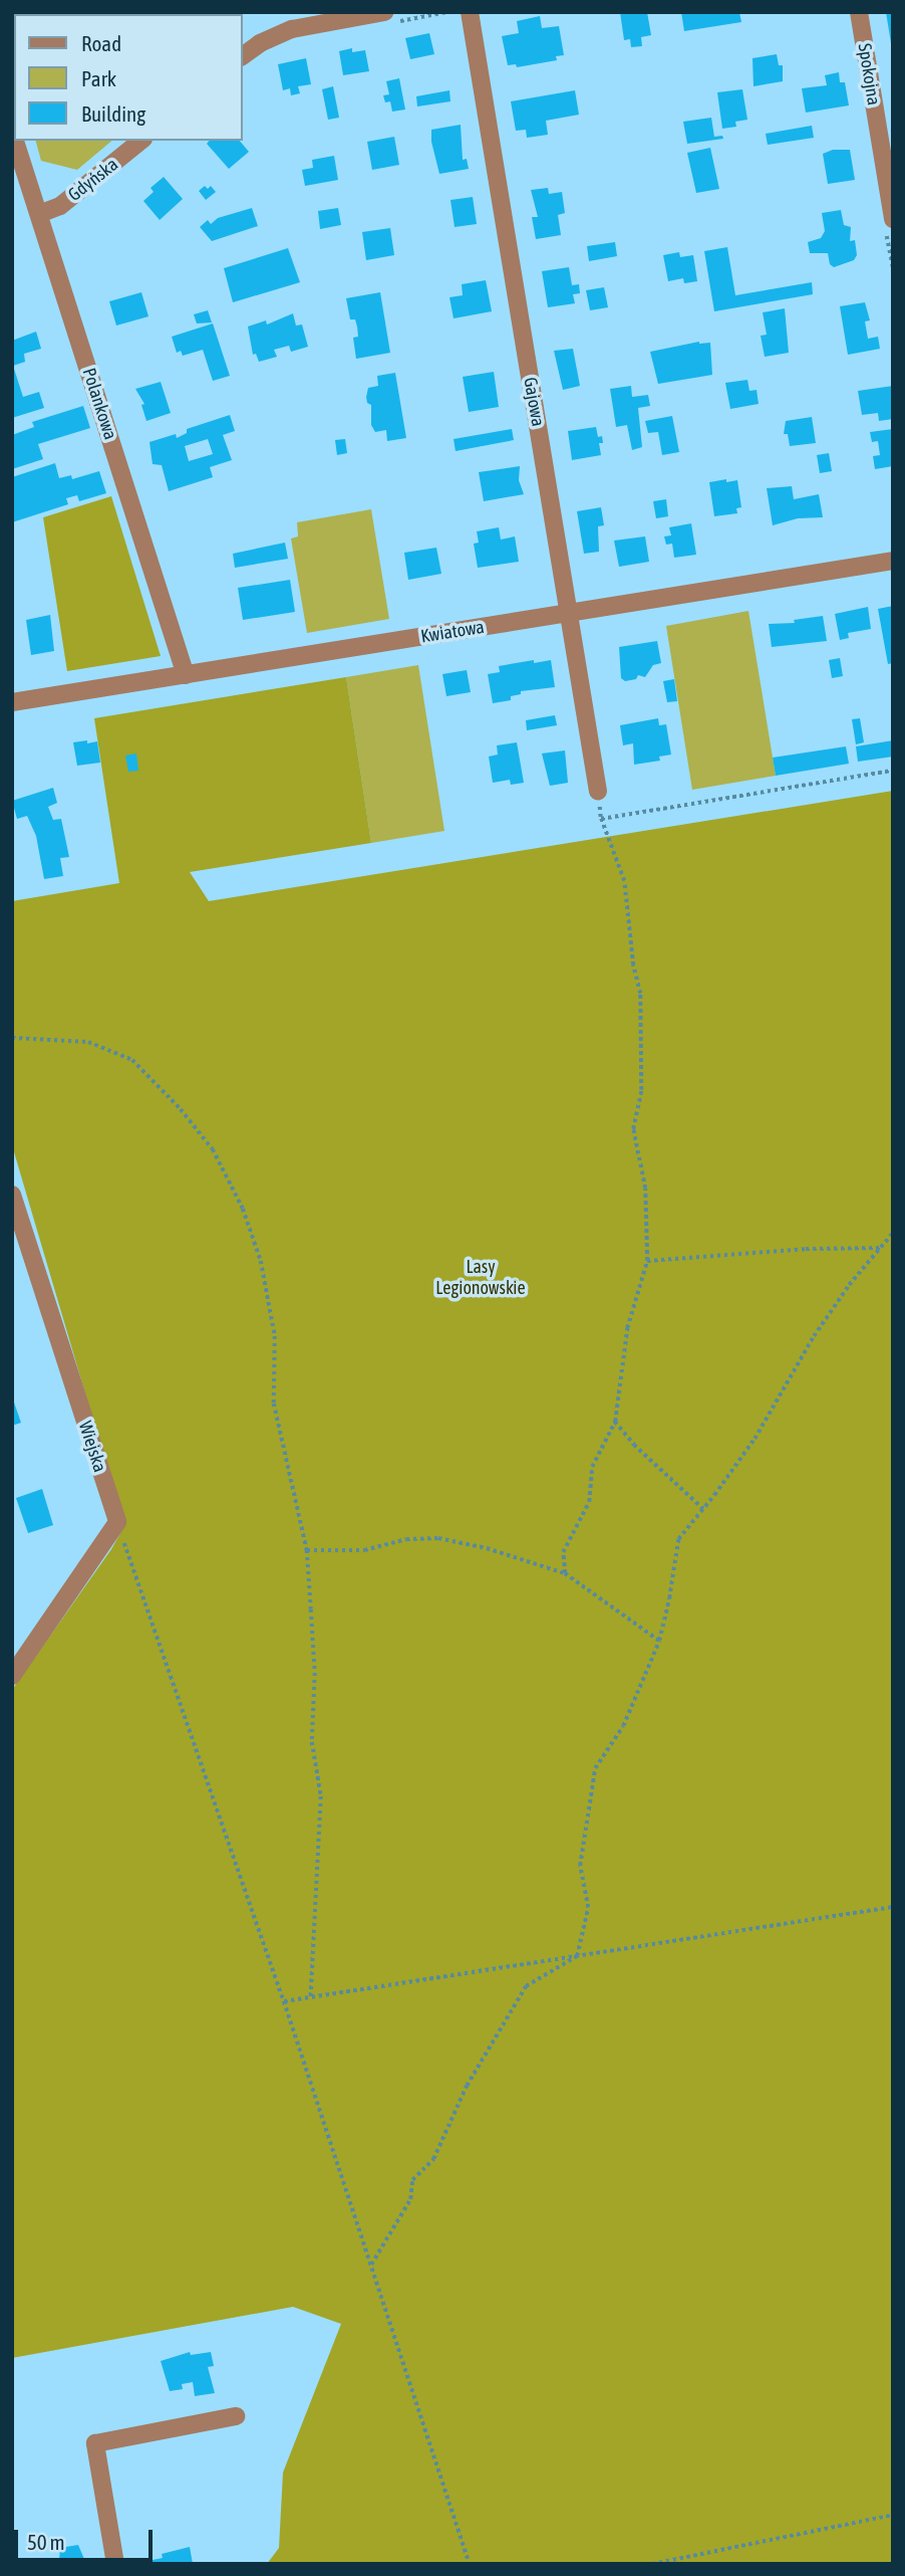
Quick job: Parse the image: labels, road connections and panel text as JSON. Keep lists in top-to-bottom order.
{
  "streets": {
    "street": [
      "Spokojna",
      "Gdyńska",
      "Gajowa",
      "Polankowa",
      "Kwiatowa",
      "Wiejska"
    ]
  },
  "crossings": [
    ["Gdyńska", "Polankowa"],
    ["Gajowa", "Kwiatowa"],
    ["Polankowa", "Kwiatowa"]
  ],
  "parks": ["Lasy Legionowskie"],
  "legend": ["Road", "Park", "Building"],
  "scale_bar": "50 m"
}
